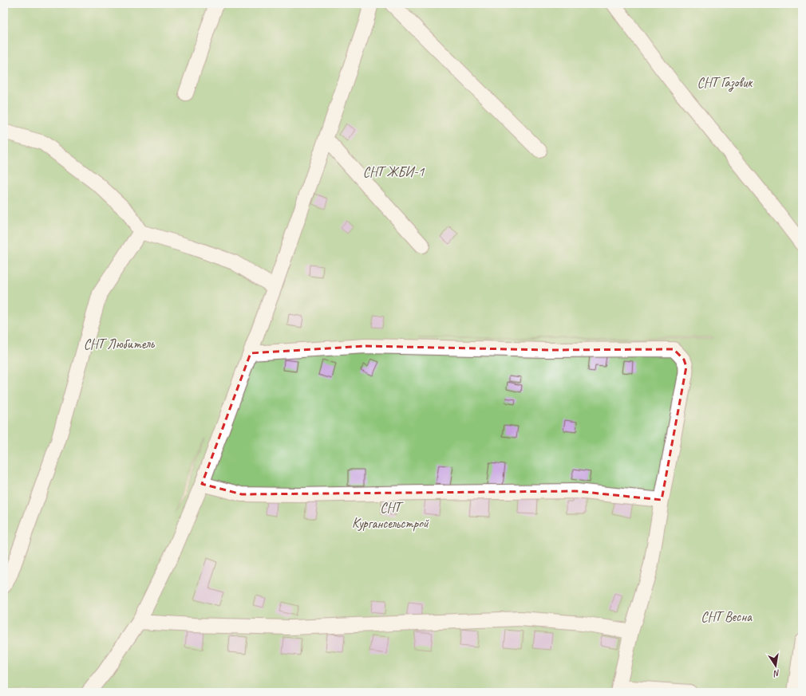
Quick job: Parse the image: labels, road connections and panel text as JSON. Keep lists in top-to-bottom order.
{
  "parks": [
    "СНТ Газовик",
    "СНТ ЖБИ-1",
    "СНТ Любитель",
    "СНТ Кургансельстрой",
    "СНТ Весна"
  ],
  "north": "bottom"
}
